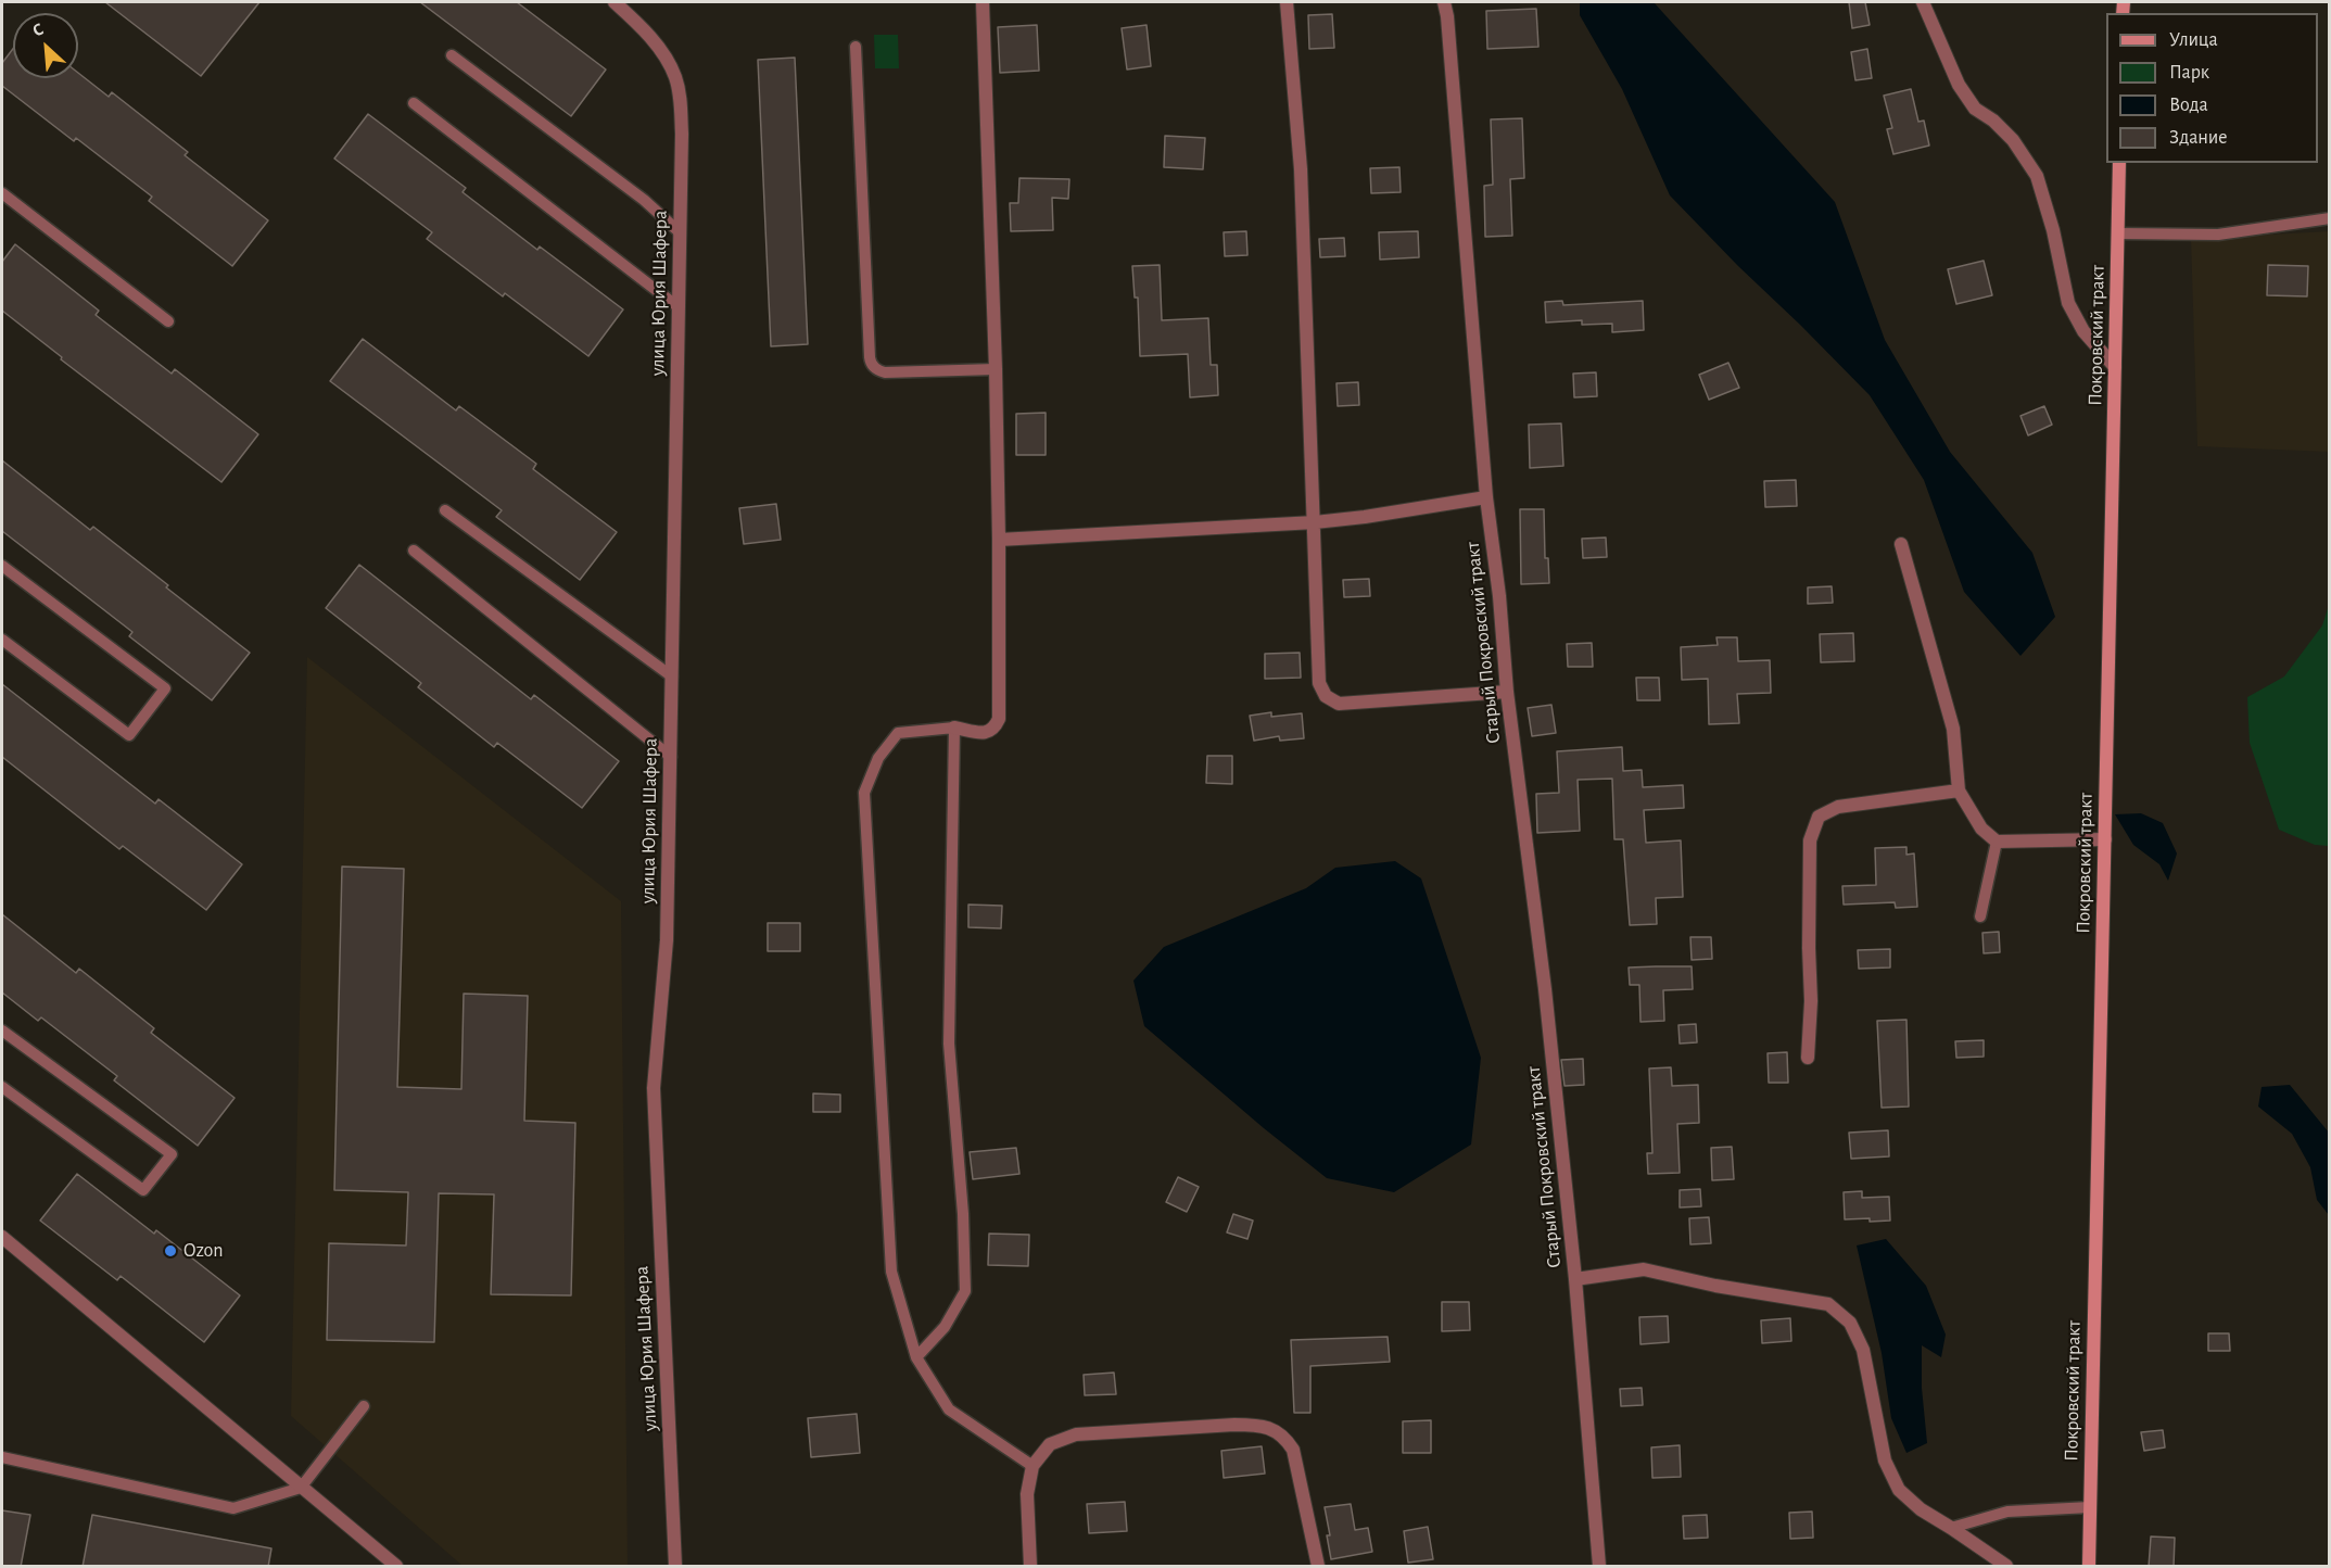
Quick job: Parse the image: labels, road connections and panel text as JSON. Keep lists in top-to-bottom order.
{
  "streets": {
    "main road": ["Покровский тракт"],
    "street": ["улица Юрия Шафера", "Старый Покровский тракт"]
  },
  "places": ["Ozon"],
  "legend": [
    "Улица",
    "Парк",
    "Вода",
    "Здание"
  ],
  "north": "top left"
}
